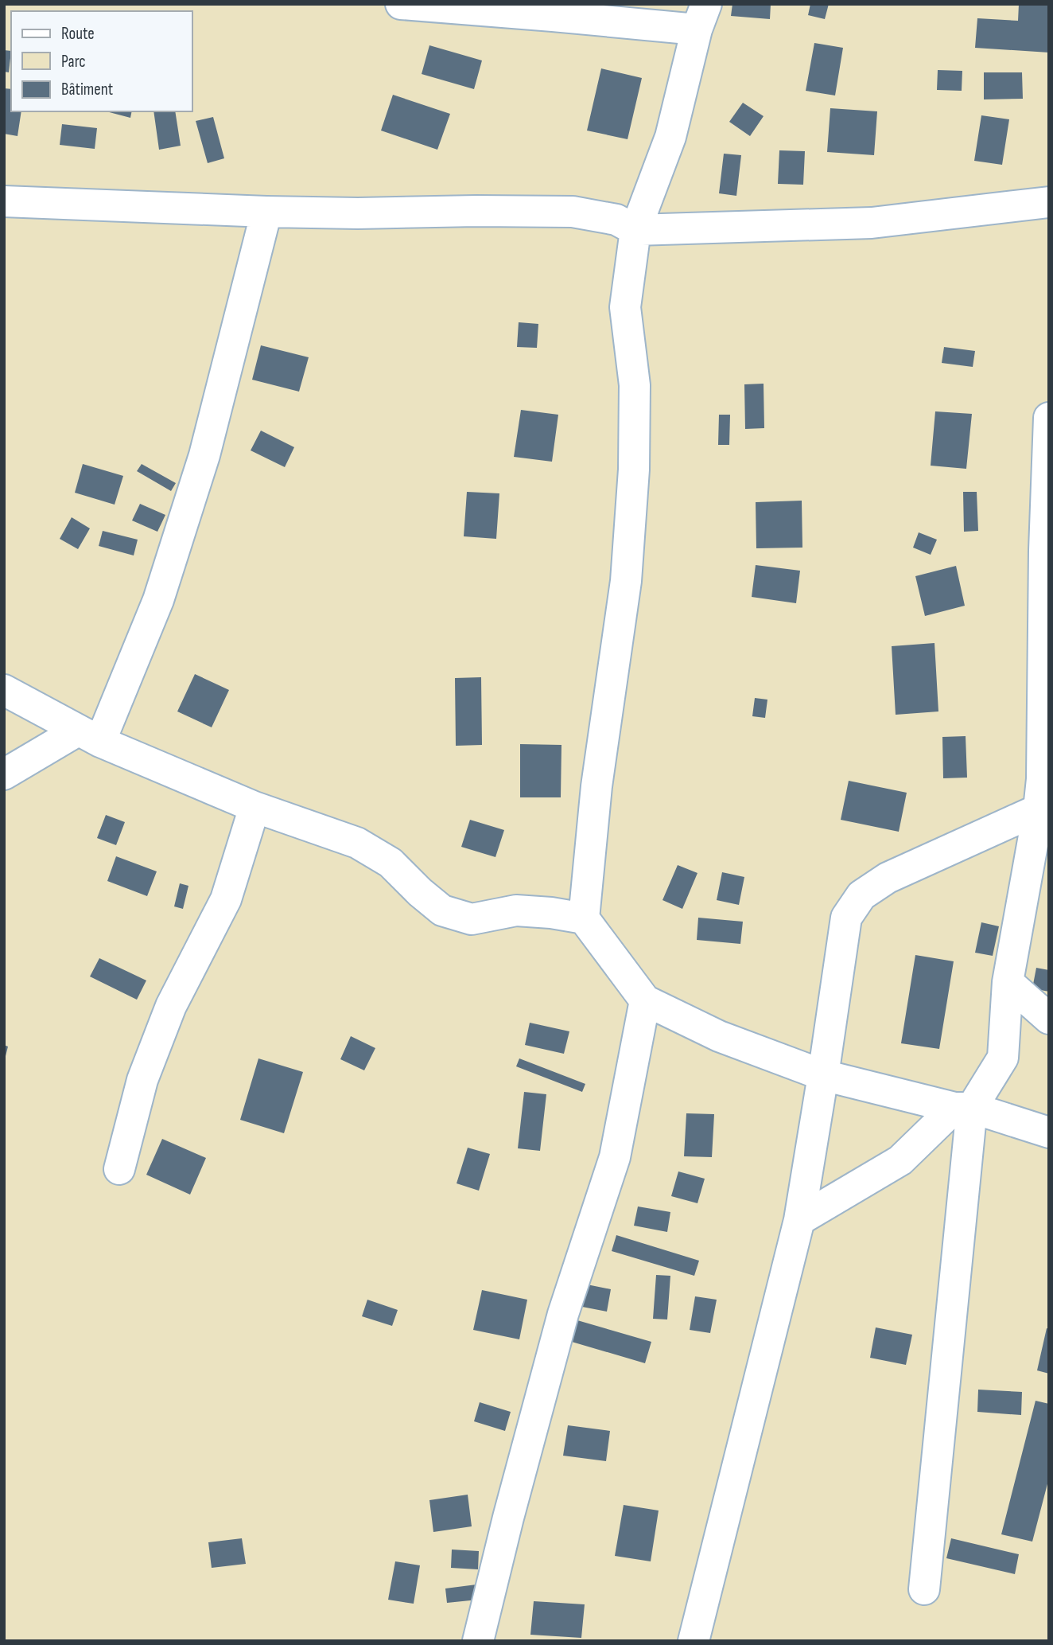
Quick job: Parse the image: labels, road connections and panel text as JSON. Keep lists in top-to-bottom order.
{
  "legend": ["Route", "Parc", "Bâtiment"]
}
